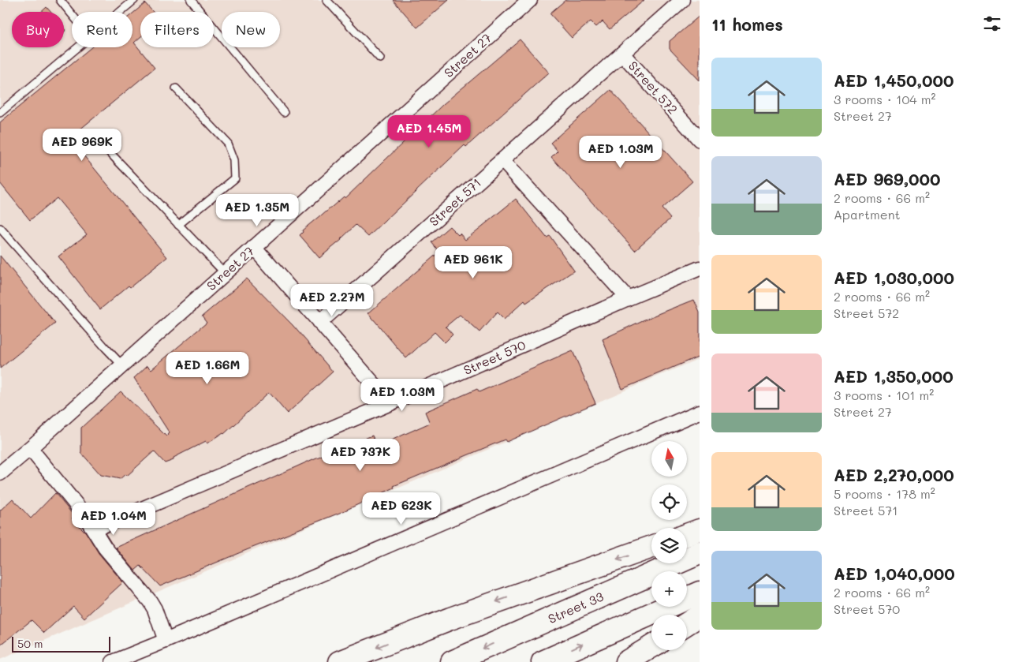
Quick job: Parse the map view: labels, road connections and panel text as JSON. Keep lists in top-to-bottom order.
{
  "streets": {
    "highway": ["Street 33"],
    "street": [
      "Street 27",
      "Street 572",
      "Street 571",
      "Street 570"
    ]
  },
  "crossings": [
    ["Street 572", "Street 571"]
  ],
  "scale_bar": "50 m",
  "north": "top",
  "page": {
    "heading": "11 homes",
    "chip": [
      "Buy",
      "Rent",
      "Filters",
      "New"
    ],
    "list": [
      {
        "name": "AED 1,450,000",
        "note": "3 rooms · 104 m² · Street 27"
      },
      {
        "name": "AED 969,000",
        "note": "2 rooms · 66 m² · Apartment"
      },
      {
        "name": "AED 1,030,000",
        "note": "2 rooms · 66 m² · Street 572"
      },
      {
        "name": "AED 1,350,000",
        "note": "3 rooms · 101 m² · Street 27"
      },
      {
        "name": "AED 2,270,000",
        "note": "5 rooms · 178 m² · Street 571"
      },
      {
        "name": "AED 1,040,000",
        "note": "2 rooms · 66 m² · Street 570"
      }
    ],
    "price": [
      "AED 1.45M",
      "AED 969K",
      "AED 1.03M",
      "AED 1.35M",
      "AED 961K",
      "AED 2.27M",
      "AED 1.66M",
      "AED 1.03M",
      "AED 737K",
      "AED 623K",
      "AED 1.04M"
    ],
    "map_buttons": ["+", "−"],
    "scale": "50 m"
  }
}
